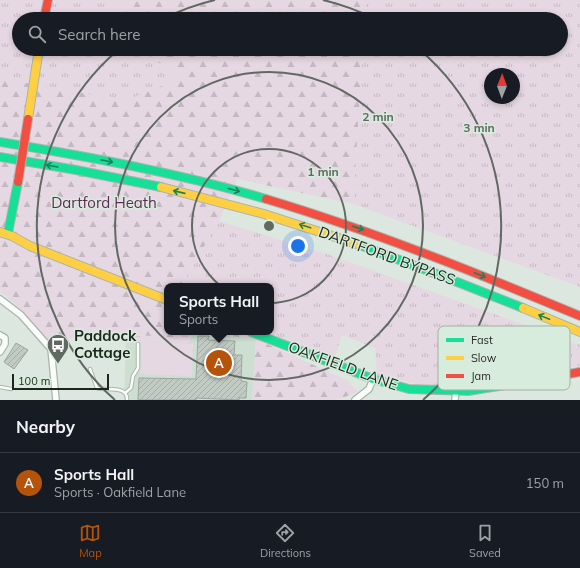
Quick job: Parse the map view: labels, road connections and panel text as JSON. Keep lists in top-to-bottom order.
{
  "streets": {
    "main road": ["DARTFORD BYPASS", "OAKFIELD LANE"]
  },
  "parks": ["Dartford Heath"],
  "places": {
    "bus stop": ["Paddock Cottage"]
  },
  "legend": ["Fast", "Slow", "Jam"],
  "scale_bar": "100 m",
  "north": "top",
  "page": {
    "search": "Search here",
    "popup": ["Sports Hall", "Sports"],
    "pins": "A",
    "scale": "100 m",
    "heading": "Nearby",
    "list": [
      {
        "mark": "A",
        "name": "Sports Hall",
        "note": "Sports · Oakfield Lane",
        "value": "150 m"
      }
    ],
    "nav": ["Map", "Directions", "Saved"]
  },
  "rings": ["2 min", "3 min", "1 min"]
}
